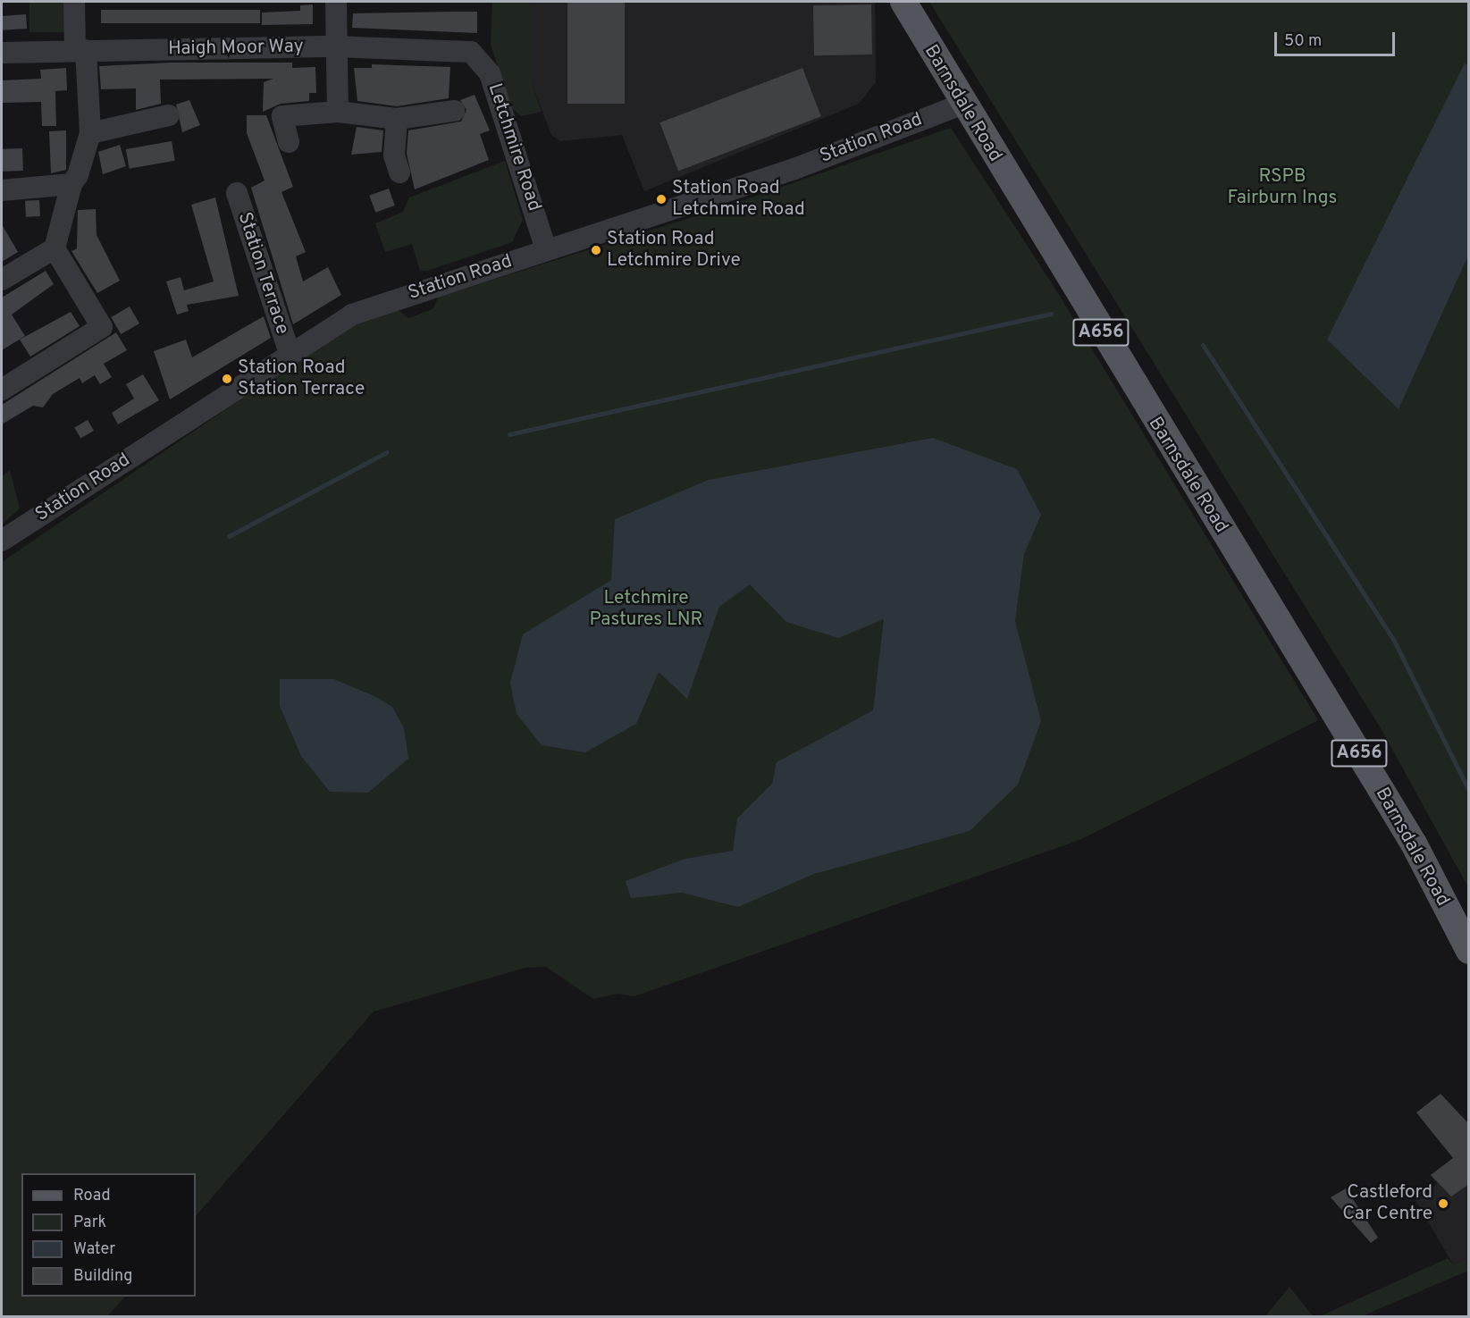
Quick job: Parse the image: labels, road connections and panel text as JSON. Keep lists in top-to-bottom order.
{
  "streets": {
    "main road": ["Barnsdale Road", "A656"],
    "street": [
      "Haigh Moor Way",
      "Station Road",
      "Letchmire Road",
      "Station Terrace"
    ]
  },
  "crossings": [
    ["Haigh Moor Way", "Letchmire Road"],
    ["Barnsdale Road", "Station Road"],
    ["Station Road", "Letchmire Road"],
    ["Station Road", "Station Terrace"]
  ],
  "parks": ["RSPB Fairburn Ings", "Letchmire Pastures LNR"],
  "places": [
    "Station Road Letchmire Road",
    "Station Road Letchmire Drive",
    "Station Road Station Terrace",
    "Castleford Car Centre"
  ],
  "legend": [
    "Road",
    "Park",
    "Water",
    "Building"
  ],
  "scale_bar": "50 m"
}
